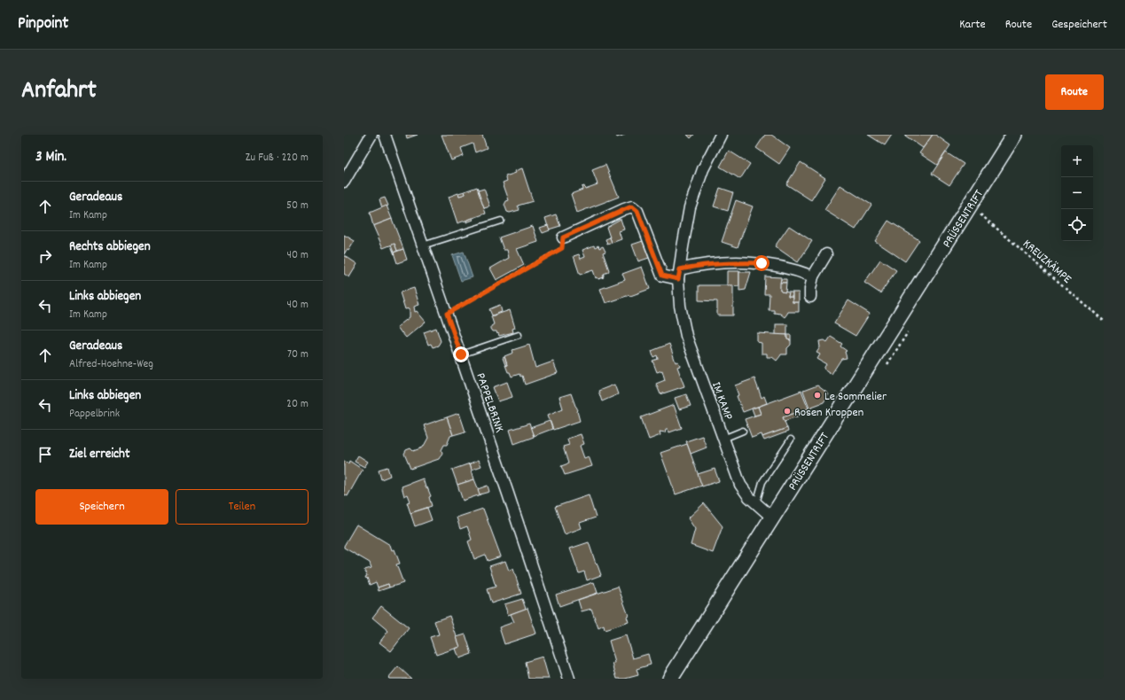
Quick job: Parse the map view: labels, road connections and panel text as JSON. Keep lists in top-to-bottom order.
{
  "streets": {
    "main road": ["PRÜSSENTRIFT"],
    "street": ["IM KAMP", "PAPPELBRINK"],
    "path": ["KREUZKÄMPE"]
  },
  "crossings": [
    ["PRÜSSENTRIFT", "IM KAMP"]
  ],
  "places": ["Le Sommelier", "Rosen Kroppen"],
  "page": {
    "header": "Pinpoint",
    "nav": ["Karte", "Route", "Gespeichert"],
    "title": "Anfahrt",
    "buttons": [
      "Route",
      ["Speichern", "Teilen"]
    ],
    "heading": ["3 Min.", "Zu Fuß · 220 m"],
    "map_buttons": ["+", "−"],
    "list": [
      ["Geradeaus", "Im Kamp", "50 m"],
      ["Rechts abbiegen", "Im Kamp", "40 m"],
      ["Links abbiegen", "Im Kamp", "40 m"],
      ["Geradeaus", "Alfred-Hoehne-Weg", "70 m"],
      ["Links abbiegen", "Pappelbrink", "20 m"],
      "Ziel erreicht"
    ]
  }
}
